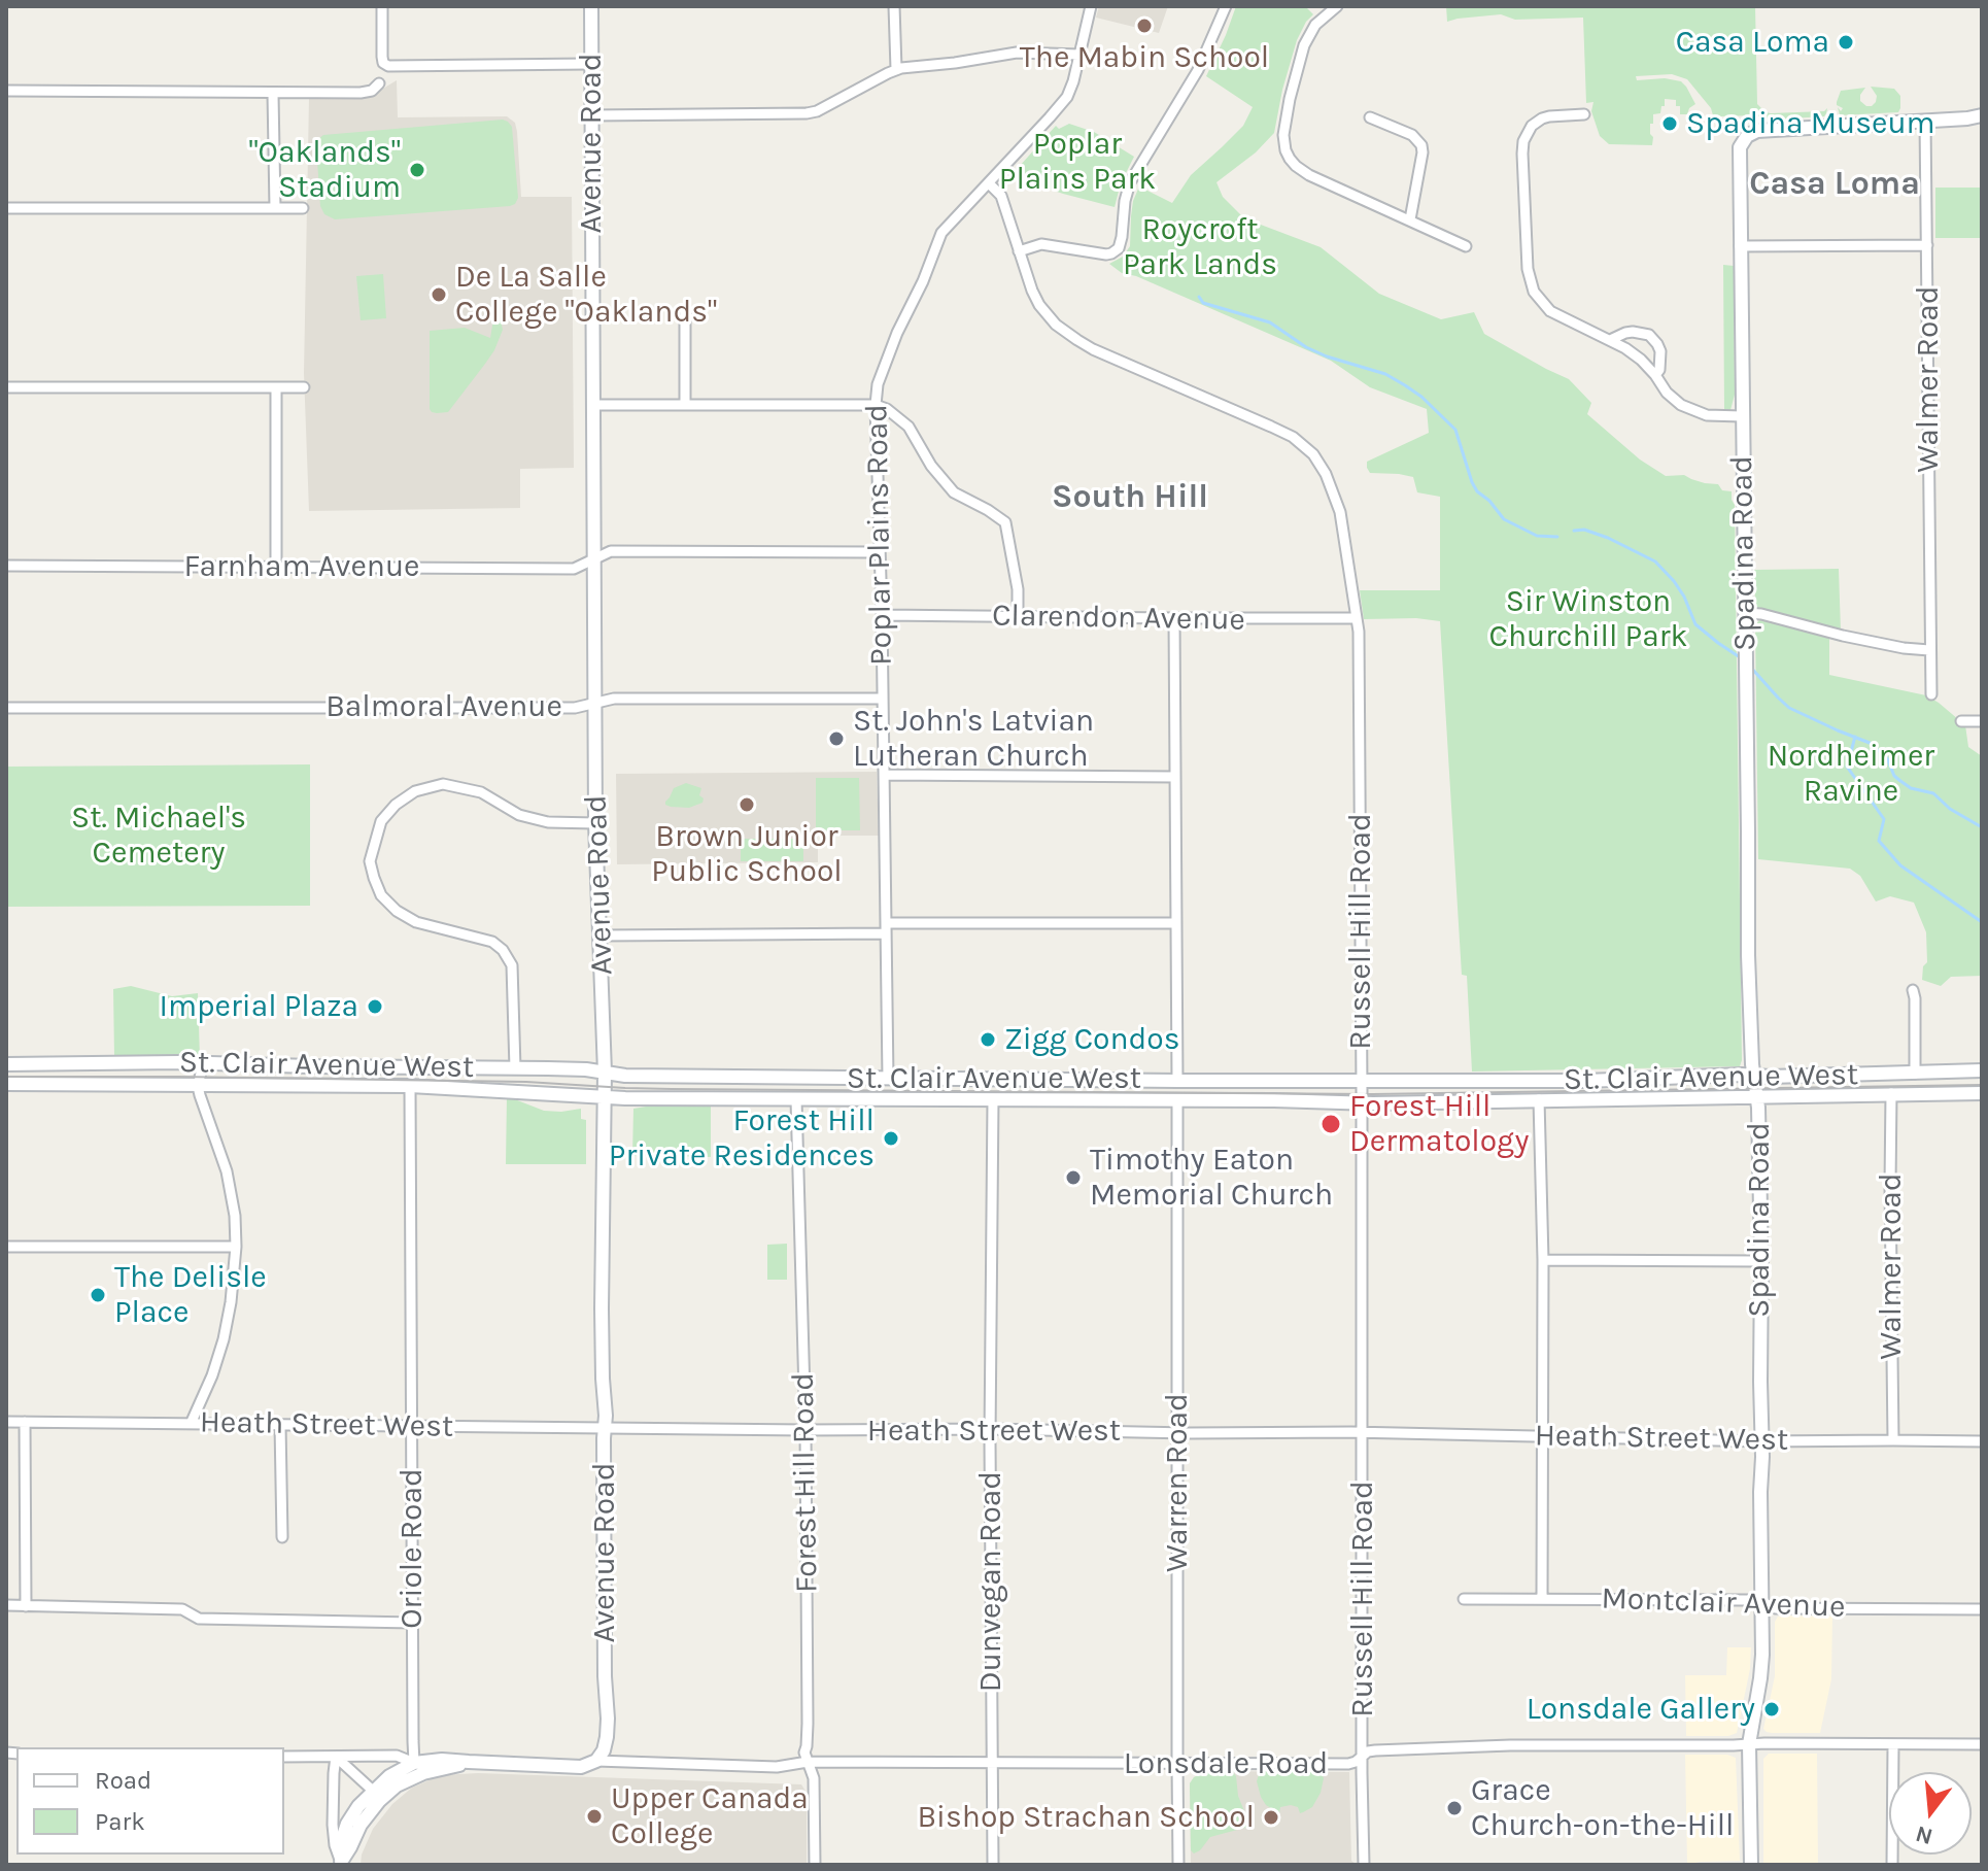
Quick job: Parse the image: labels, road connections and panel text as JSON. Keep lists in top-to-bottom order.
{
  "streets": {
    "main road": [
      "Avenue Road",
      "Spadina Road",
      "St. Clair Avenue West",
      "Lonsdale Road"
    ],
    "street": [
      "Walmer Road",
      "Poplar Plains Road",
      "Farnham Avenue",
      "Clarendon Avenue",
      "Balmoral Avenue",
      "Russell Hill Road",
      "Heath Street West",
      "Forest Hill Road",
      "Warren Road",
      "Oriole Road",
      "Dunvegan Road",
      "Montclair Avenue"
    ]
  },
  "crossings": [
    ["Avenue Road", "Farnham Avenue"],
    ["Avenue Road", "Balmoral Avenue"],
    ["Avenue Road", "St. Clair Avenue West"],
    ["Avenue Road", "Heath Street West"],
    ["Avenue Road", "Lonsdale Road"],
    ["Walmer Road", "Spadina Road"],
    ["Walmer Road", "St. Clair Avenue West"],
    ["Walmer Road", "Heath Street West"],
    ["Poplar Plains Road", "Clarendon Avenue"],
    ["Poplar Plains Road", "Balmoral Avenue"],
    ["Poplar Plains Road", "Russell Hill Road"],
    ["Poplar Plains Road", "St. Clair Avenue West"],
    ["Spadina Road", "St. Clair Avenue West"],
    ["Spadina Road", "Heath Street West"],
    ["Spadina Road", "Montclair Avenue"],
    ["Spadina Road", "Lonsdale Road"],
    ["Clarendon Avenue", "Russell Hill Road"],
    ["Russell Hill Road", "St. Clair Avenue West"],
    ["Russell Hill Road", "Heath Street West"],
    ["Russell Hill Road", "Lonsdale Road"],
    ["St. Clair Avenue West", "Forest Hill Road"],
    ["St. Clair Avenue West", "Warren Road"],
    ["St. Clair Avenue West", "Oriole Road"],
    ["St. Clair Avenue West", "Dunvegan Road"],
    ["Heath Street West", "Forest Hill Road"],
    ["Heath Street West", "Warren Road"],
    ["Heath Street West", "Oriole Road"],
    ["Heath Street West", "Dunvegan Road"],
    ["Forest Hill Road", "Lonsdale Road"],
    ["Warren Road", "Lonsdale Road"],
    ["Dunvegan Road", "Lonsdale Road"]
  ],
  "districts": ["Casa Loma", "South Hill"],
  "parks": [
    "Poplar Plains Park",
    "Roycroft Park Lands",
    "Sir Winston Churchill Park",
    "Nordheimer Ravine",
    "St. Michael's Cemetery"
  ],
  "places": [
    "The Mabin School",
    "Casa Loma",
    "Spadina Museum",
    "\"Oaklands\" Stadium",
    "De La Salle College \"Oaklands\"",
    "St. John's Latvian Lutheran Church",
    "Brown Junior Public School",
    "Imperial Plaza",
    "Zigg Condos",
    "Forest Hill Dermatology",
    "Forest Hill Private Residences",
    "Timothy Eaton Memorial Church",
    "The Delisle Place",
    "Lonsdale Gallery",
    "Grace Church-on-the-Hill",
    "Upper Canada College",
    "Bishop Strachan School"
  ],
  "legend": ["Road", "Park"],
  "north": "bottom"
}
